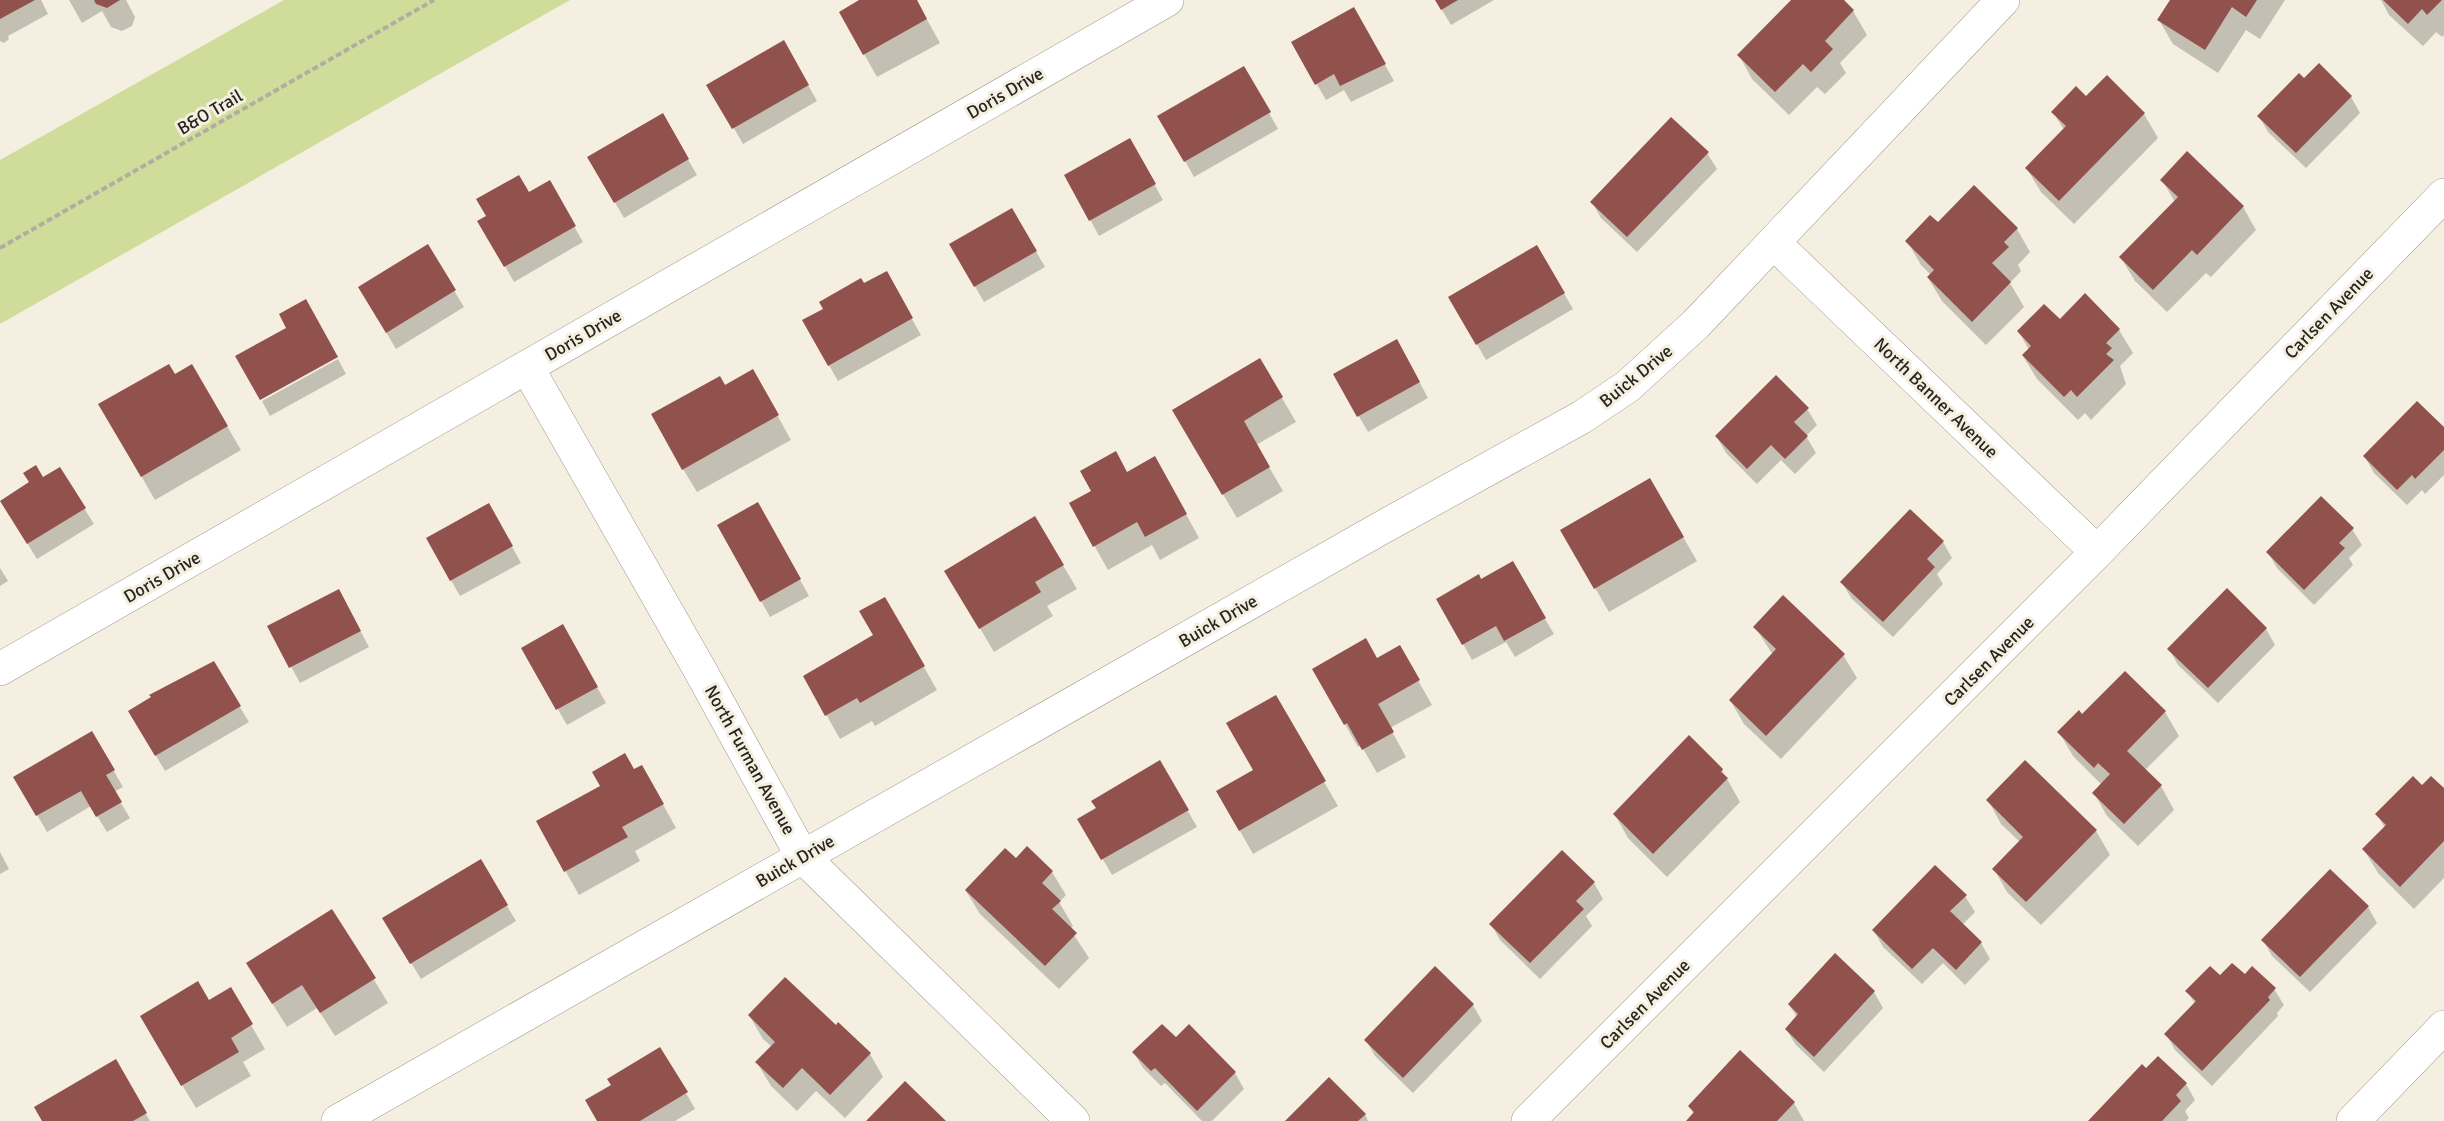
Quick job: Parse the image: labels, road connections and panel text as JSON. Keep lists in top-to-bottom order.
{
  "streets": {
    "street": [
      "Doris Drive",
      "Carlsen Avenue",
      "Buick Drive",
      "North Banner Avenue",
      "North Furman Avenue"
    ],
    "path": ["B&O Trail"]
  },
  "crossings": [
    ["Doris Drive", "North Furman Avenue"],
    ["Carlsen Avenue", "North Banner Avenue"],
    ["Buick Drive", "North Banner Avenue"],
    ["Buick Drive", "North Furman Avenue"]
  ]
}
